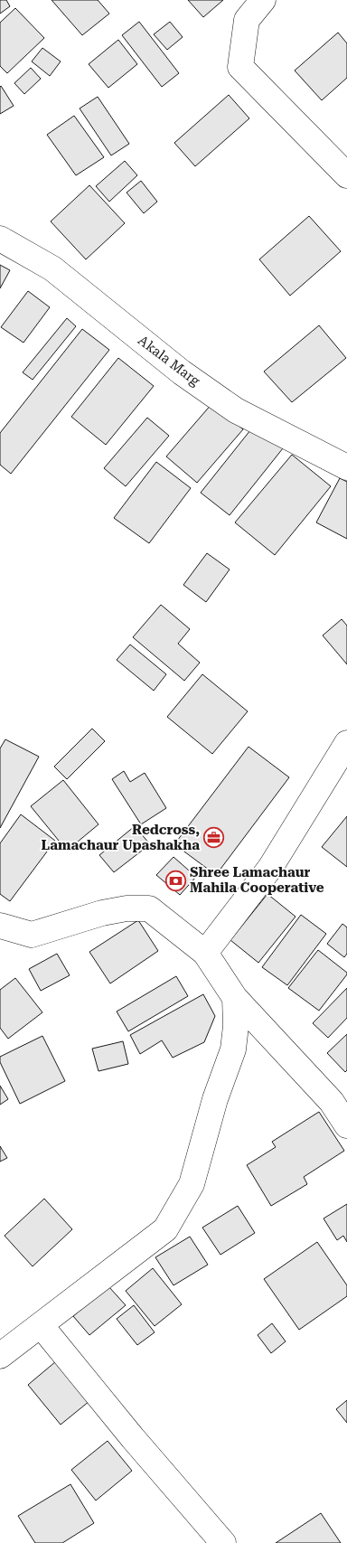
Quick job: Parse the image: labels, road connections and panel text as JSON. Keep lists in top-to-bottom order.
{
  "streets": {
    "street": ["Akala Marg"]
  },
  "places": {
    "office": ["Redcross, Lamachaur Upashakha"],
    "bank": ["Shree Lamachaur Mahila Cooperative"]
  }
}
